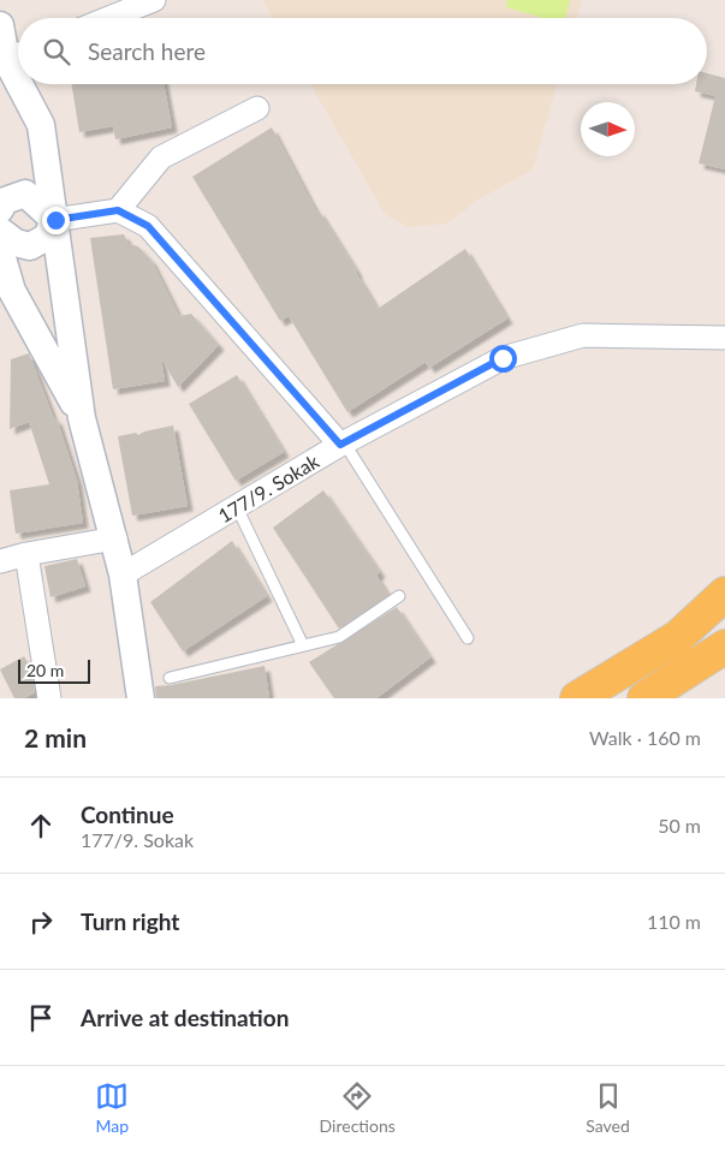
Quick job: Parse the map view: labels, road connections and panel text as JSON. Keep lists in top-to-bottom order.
{
  "streets": {
    "street": ["177/9. Sokak"]
  },
  "scale_bar": "20 m",
  "north": "right",
  "page": {
    "search": "Search here",
    "scale": "20 m",
    "heading": ["2 min", "Walk · 160 m"],
    "list": [
      ["Continue", "177/9. Sokak", "50 m"],
      ["Turn right", "110 m"],
      "Arrive at destination"
    ],
    "nav": ["Map", "Directions", "Saved"]
  }
}
